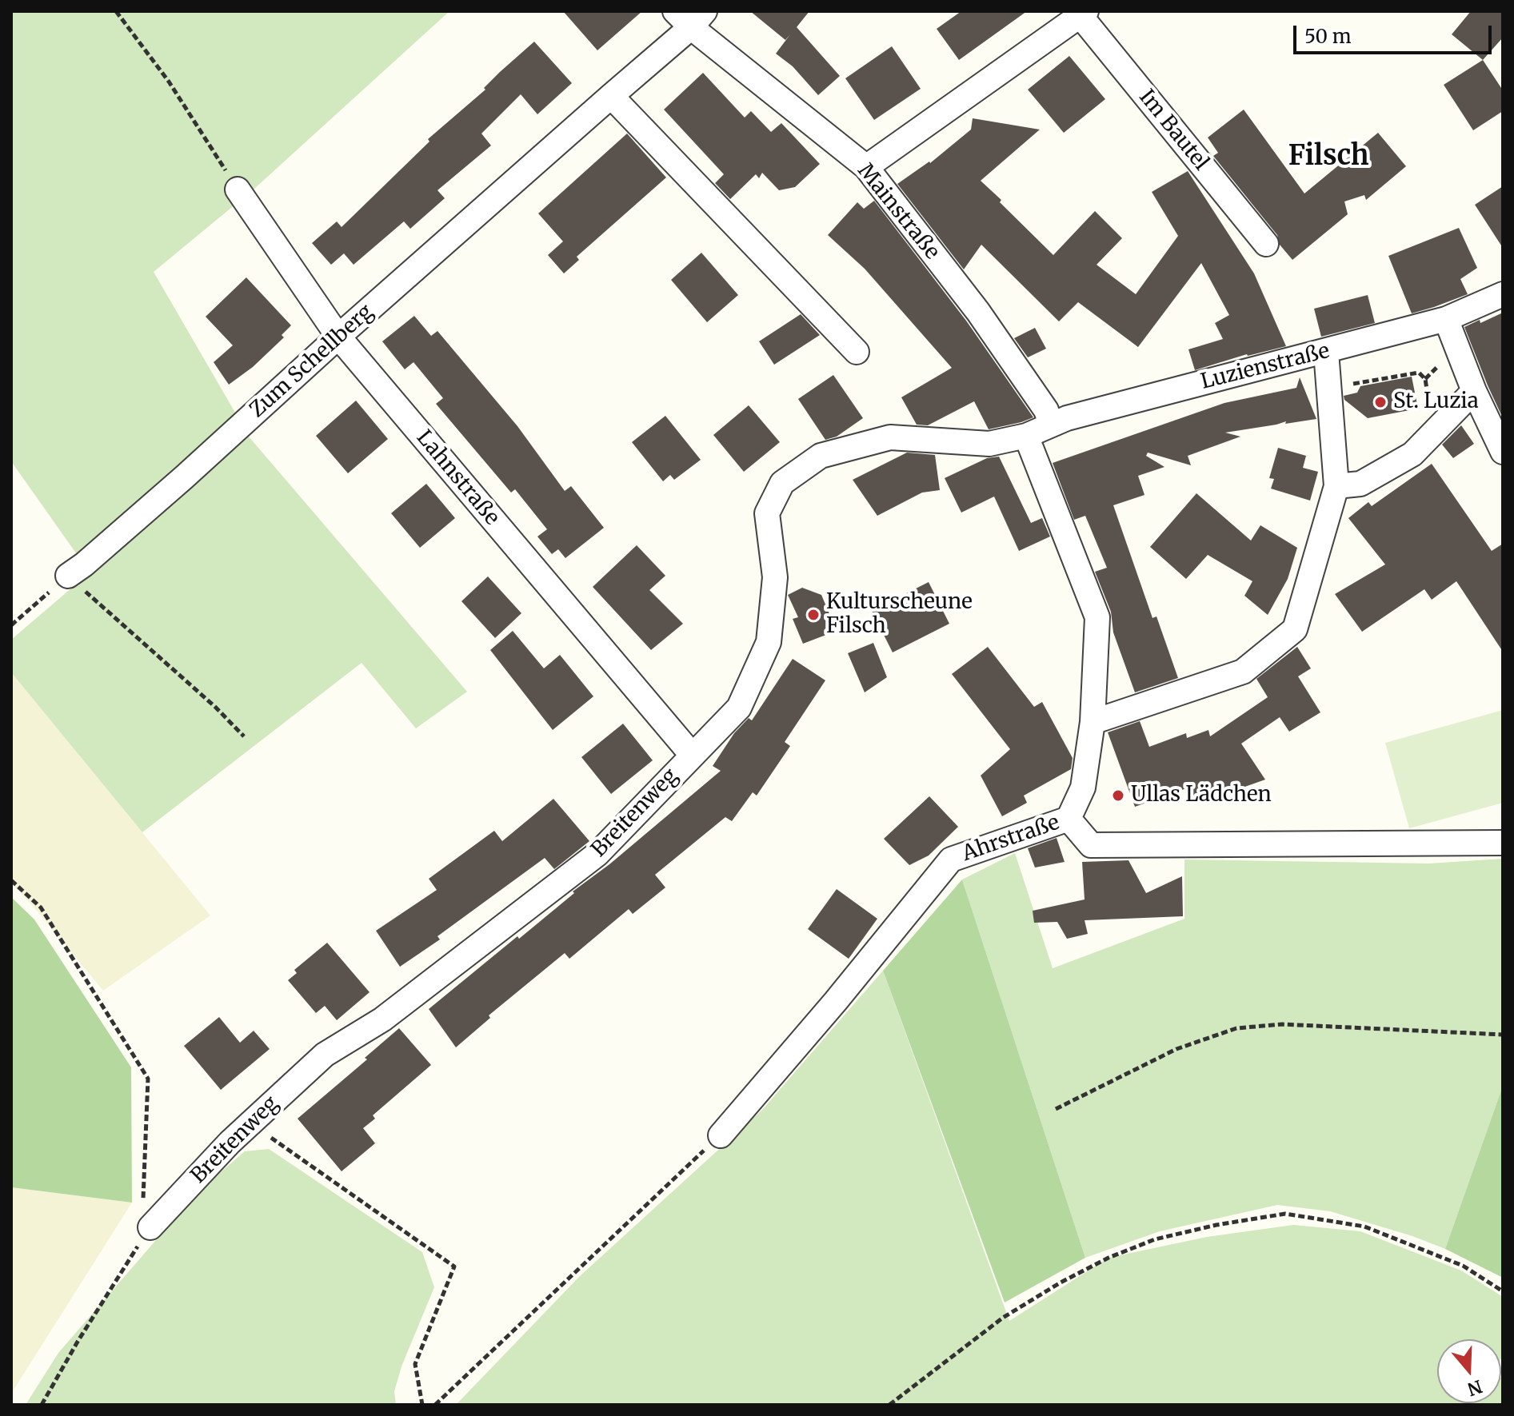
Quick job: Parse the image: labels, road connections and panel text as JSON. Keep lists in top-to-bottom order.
{
  "streets": {
    "street": [
      "Im Bautel",
      "Mainstraße",
      "Zum Schellberg",
      "Luzienstraße",
      "Lahnstraße",
      "Breitenweg",
      "Ahrstraße"
    ]
  },
  "crossings": [
    ["Im Bautel", "Mainstraße"],
    ["Mainstraße", "Zum Schellberg"],
    ["Mainstraße", "Luzienstraße"],
    ["Zum Schellberg", "Lahnstraße"],
    ["Luzienstraße", "Breitenweg"],
    ["Luzienstraße", "Ahrstraße"],
    ["Lahnstraße", "Breitenweg"],
    ["Breitenweg", "Ahrstraße"]
  ],
  "districts": ["Filsch"],
  "places": ["St. Luzia", "Kulturscheune Filsch", "Ullas Lädchen"],
  "scale_bar": "50 m",
  "north": "bottom"
}
